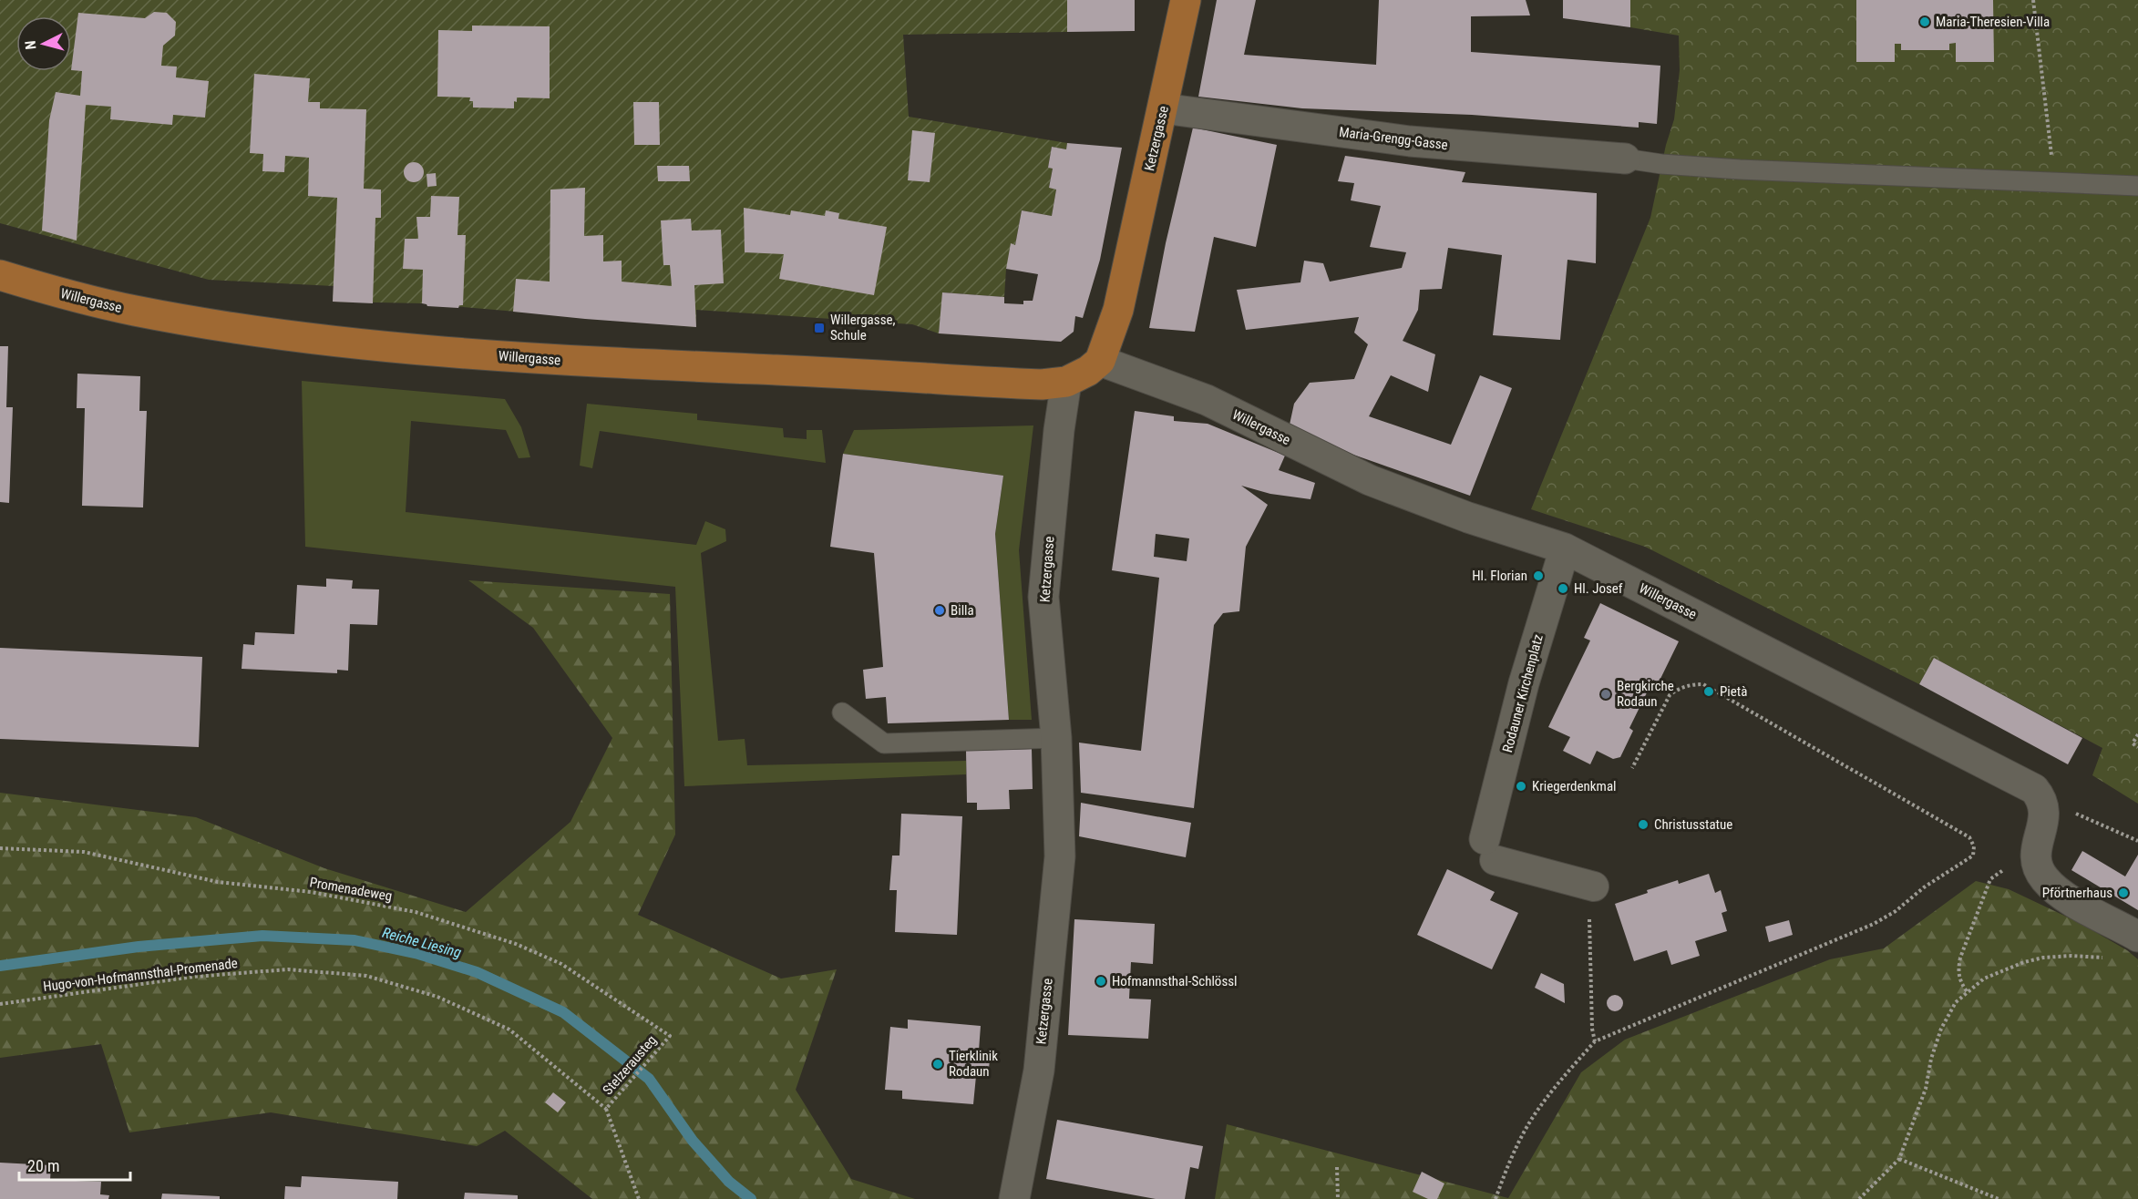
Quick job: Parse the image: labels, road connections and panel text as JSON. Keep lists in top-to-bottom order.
{
  "streets": {
    "main road": ["Ketzergasse", "Willergasse"],
    "street": ["Maria-Grengg-Gasse", "Rodauner Kirchenplatz"],
    "path": ["Promenadeweg", "Hugo-von-Hofmannsthal-Promenade", "Stelzerausteg"]
  },
  "crossings": [
    ["Ketzergasse", "Maria-Grengg-Gasse"],
    ["Ketzergasse", "Willergasse"],
    ["Willergasse", "Rodauner Kirchenplatz"],
    ["Promenadeweg", "Stelzerausteg"],
    ["Hugo-von-Hofmannsthal-Promenade", "Stelzerausteg"]
  ],
  "water": ["Reiche Liesing"],
  "places": {
    "other": [
      "Maria-Theresien-Villa",
      "Hl. Florian",
      "Hl. Josef",
      "Billa",
      "Pietà",
      "Bergkirche Rodaun",
      "Kriegerdenkmal",
      "Christusstatue",
      "Pförtnerhaus",
      "Hofmannsthal-Schlössl",
      "Tierklinik Rodaun"
    ],
    "transit": ["Willergasse, Schule"]
  },
  "scale_bar": "20 m",
  "north": "left"
}
